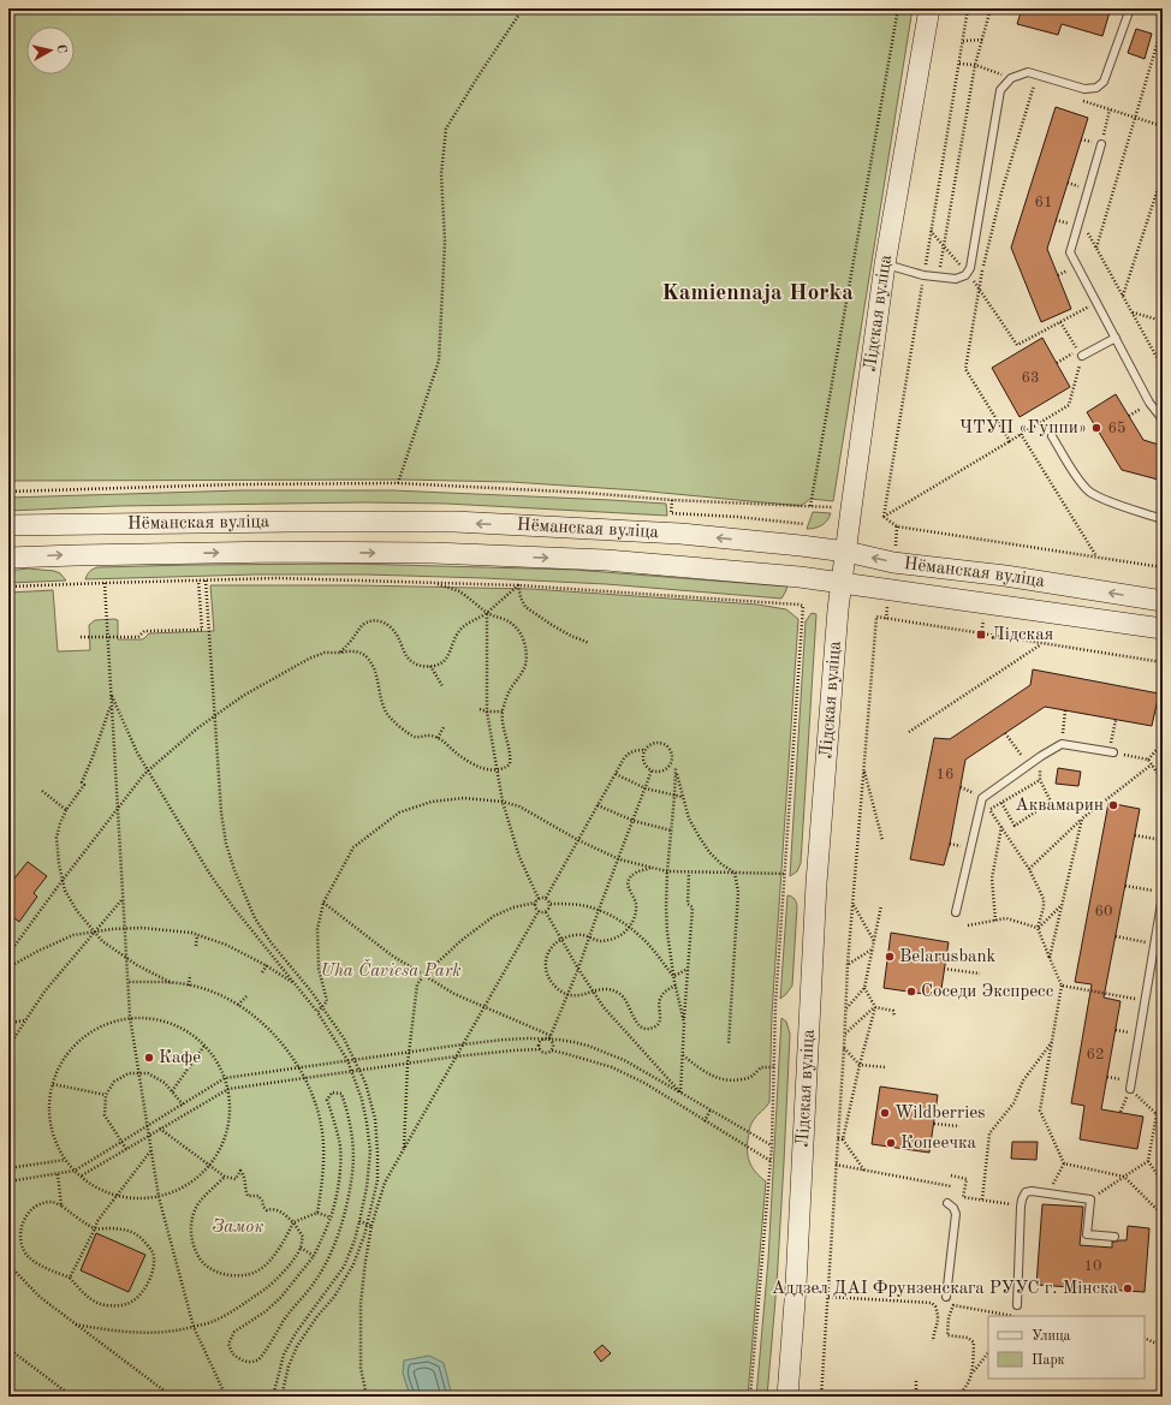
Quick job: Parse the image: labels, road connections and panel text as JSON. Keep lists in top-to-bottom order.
{
  "streets": {
    "main road": ["Лідская вуліца", "Нёманская вуліца"]
  },
  "crossings": [
    ["Лідская вуліца", "Нёманская вуліца"]
  ],
  "districts": ["Kamiennaja Horka"],
  "parks": ["Uha Čaviesa Park", "Замок"],
  "places": {
    "other": [
      "ЧТУП «Гуппи»",
      "Аквамарин",
      "Belarusbank",
      "Соседи Экспресс",
      "Кафе",
      "Wildberries",
      "Копеечка",
      "Аддзел ДАІ Фрунзенскага РУУС г. Мінска"
    ],
    "transit": ["Лідская"]
  },
  "house_numbers": [
    "61",
    "63",
    "65",
    "16",
    "60",
    "62",
    "10"
  ],
  "legend": ["Улица", "Парк"],
  "north": "right"
}
